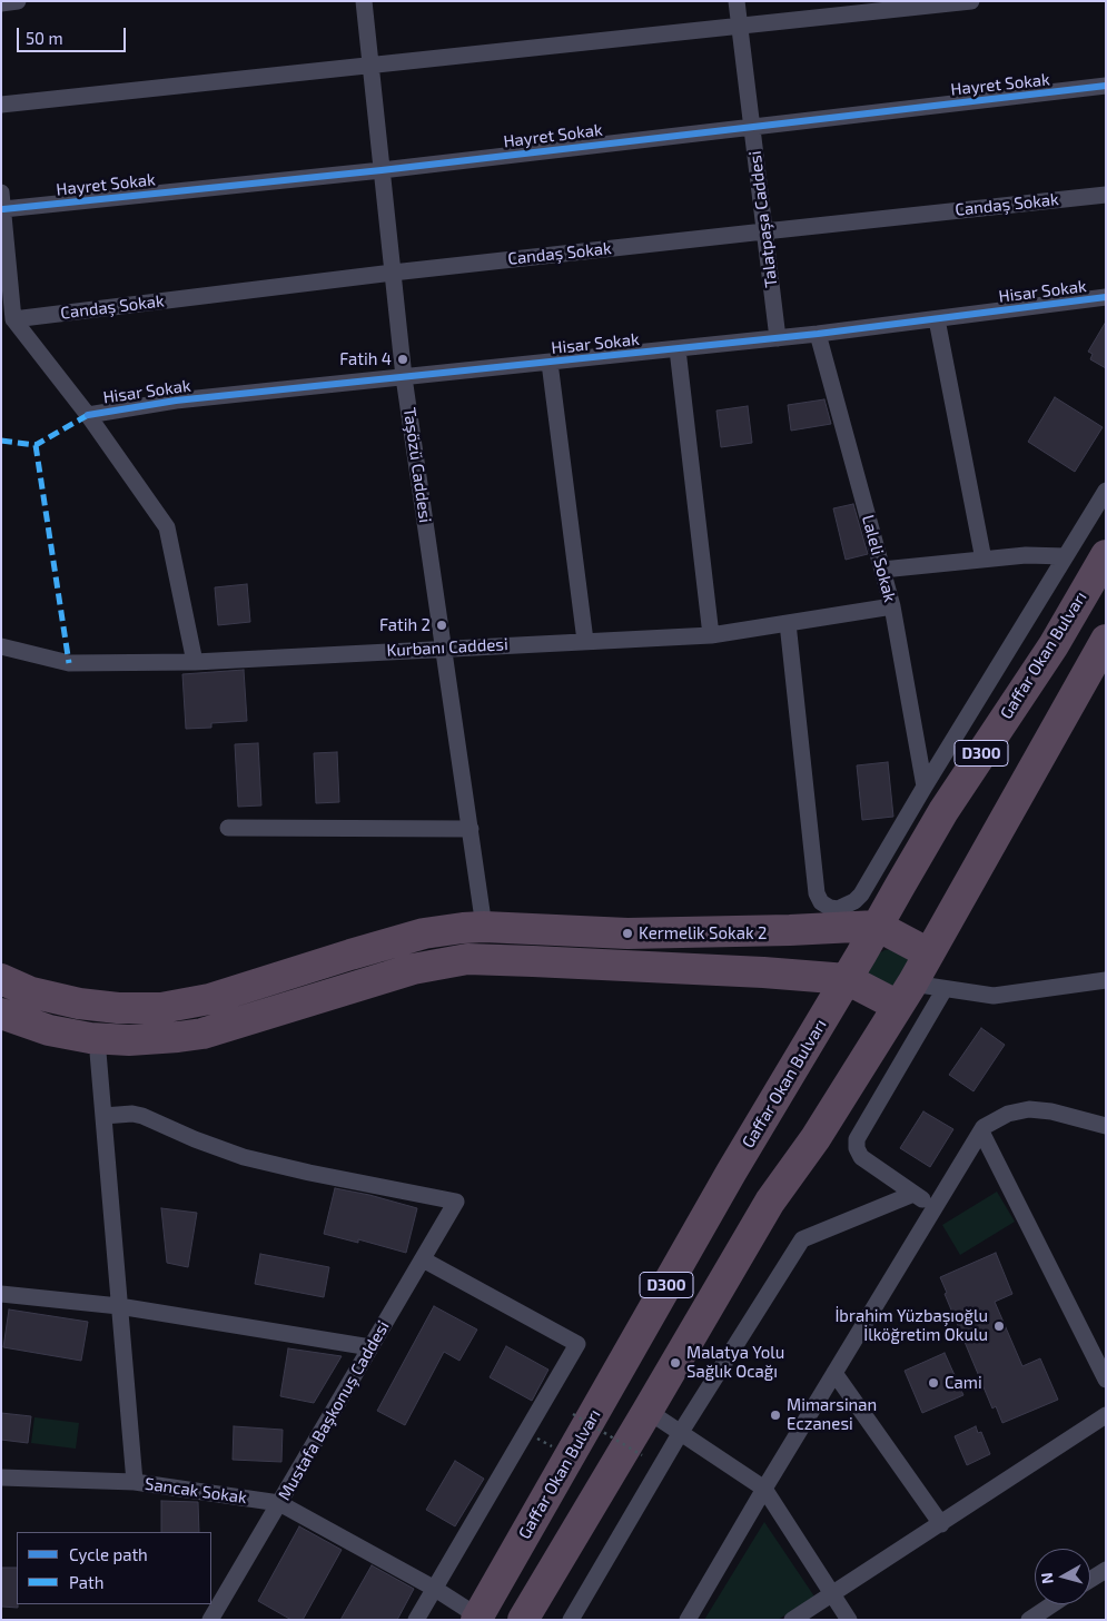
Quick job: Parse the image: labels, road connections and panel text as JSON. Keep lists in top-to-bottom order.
{
  "streets": {
    "highway": ["Gaffar Okan Bulvarı", "D300"],
    "street": [
      "Hayret Sokak",
      "Candaş Sokak",
      "Talatpaşa Caddesi",
      "Hisar Sokak",
      "Taşözü Caddesi",
      "Laleli Sokak",
      "Kurbanı Caddesi",
      "Mustafa Başkonuş Caddesi",
      "Sancak Sokak"
    ]
  },
  "crossings": [
    ["Hayret Sokak", "Talatpaşa Caddesi"],
    ["Hayret Sokak", "Taşözü Caddesi"],
    ["Candaş Sokak", "Talatpaşa Caddesi"],
    ["Candaş Sokak", "Taşözü Caddesi"],
    ["Talatpaşa Caddesi", "Hisar Sokak"],
    ["Hisar Sokak", "Taşözü Caddesi"],
    ["Hisar Sokak", "Laleli Sokak"],
    ["Taşözü Caddesi", "Kurbanı Caddesi"],
    ["Laleli Sokak", "Kurbanı Caddesi"],
    ["Gaffar Okan Bulvarı", "Sancak Sokak"],
    ["Mustafa Başkonuş Caddesi", "Sancak Sokak"]
  ],
  "places": [
    "Fatih 4",
    "Fatih 2",
    "Kermelik Sokak 2",
    "İbrahim Yüzbaşıoğlu İlköğretim Okulu",
    "Malatya Yolu Sağlık Ocağı",
    "Cami",
    "Mimarsinan Eczanesi"
  ],
  "legend": ["Cycle path", "Path"],
  "scale_bar": "50 m",
  "north": "left"
}
